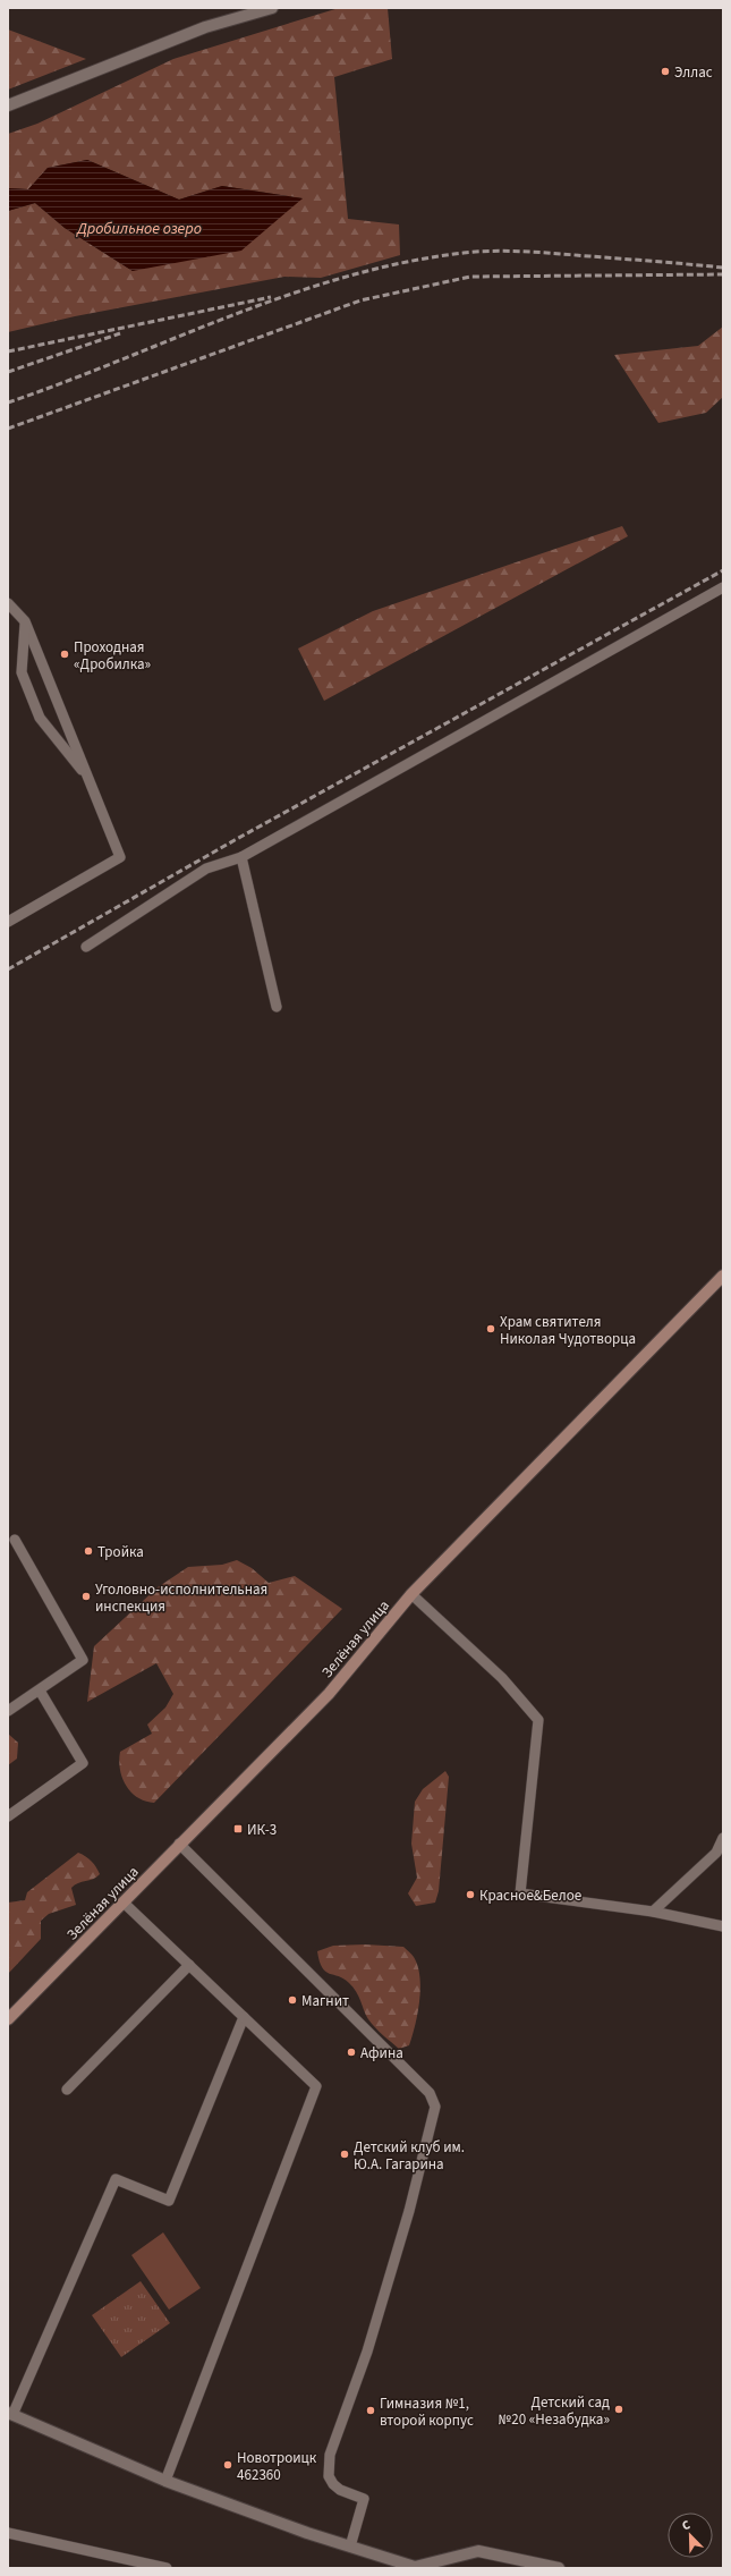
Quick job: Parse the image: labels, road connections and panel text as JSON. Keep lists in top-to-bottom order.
{
  "streets": {
    "main road": ["Зелёная улица"]
  },
  "water": ["Дробильное озеро"],
  "places": {
    "other": [
      "Эллас",
      "Проходная «Дробилка»",
      "Храм святителя Николая Чудотворца",
      "Тройка",
      "Уголовно-исполнительная инспекция",
      "Красное&Белое",
      "Магнит",
      "Афина",
      "Детский клуб им. Ю.А. Гагарина",
      "Детский сад №20 «Незабудка»",
      "Гимназия №1, второй корпус",
      "Новотроицк 462360"
    ],
    "transit": ["ИК-3"]
  },
  "north": "top left"
}
